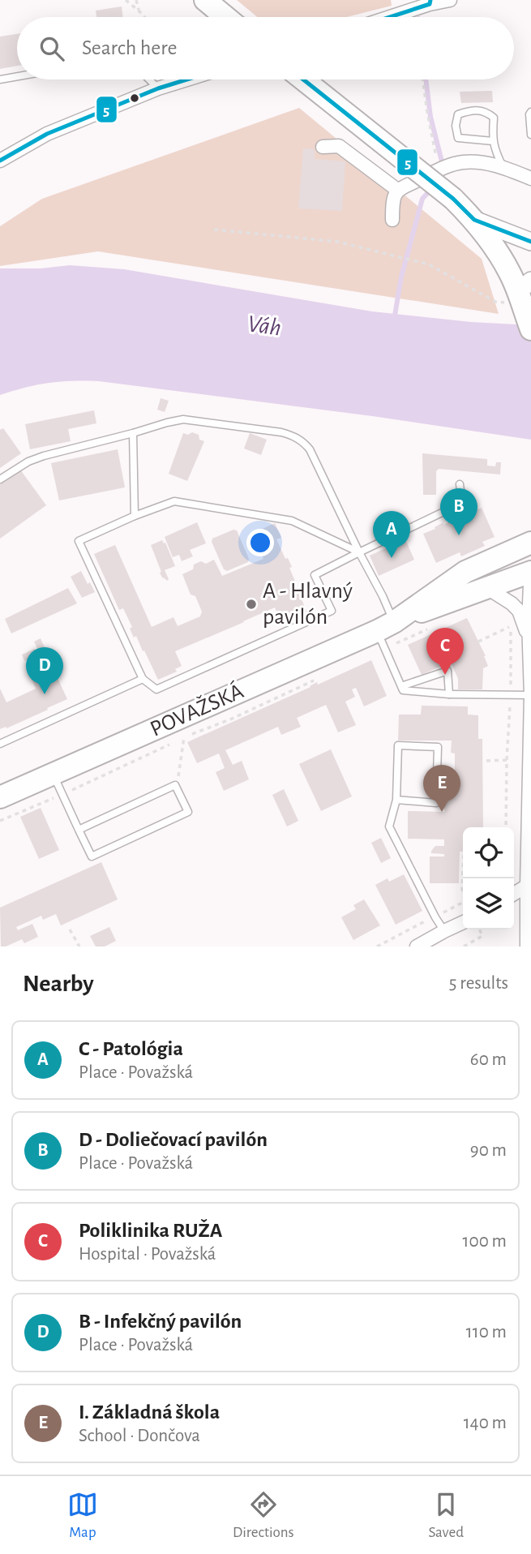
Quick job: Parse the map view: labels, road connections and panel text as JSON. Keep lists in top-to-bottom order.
{
  "streets": {
    "main road": ["POVAŽSKÁ"]
  },
  "water": ["Váh"],
  "places": ["A - Hlavný pavilón"],
  "lines": ["transit line 5"],
  "page": {
    "search": "Search here",
    "pins": [
      "B",
      "A",
      "C",
      "D",
      "E"
    ],
    "heading": ["Nearby", "5 results"],
    "list": [
      {
        "mark": "A",
        "name": "C - Patológia",
        "note": "Place · Považská",
        "value": "60 m"
      },
      {
        "mark": "B",
        "name": "D - Doliečovací pavilón",
        "note": "Place · Považská",
        "value": "90 m"
      },
      {
        "mark": "C",
        "name": "Poliklinika RUŽA",
        "note": "Hospital · Považská",
        "value": "100 m"
      },
      {
        "mark": "D",
        "name": "B - Infekčný pavilón",
        "note": "Place · Považská",
        "value": "110 m"
      },
      {
        "mark": "E",
        "name": "I. Základná škola",
        "note": "School · Dončova",
        "value": "140 m"
      }
    ],
    "nav": ["Map", "Directions", "Saved"]
  }
}
